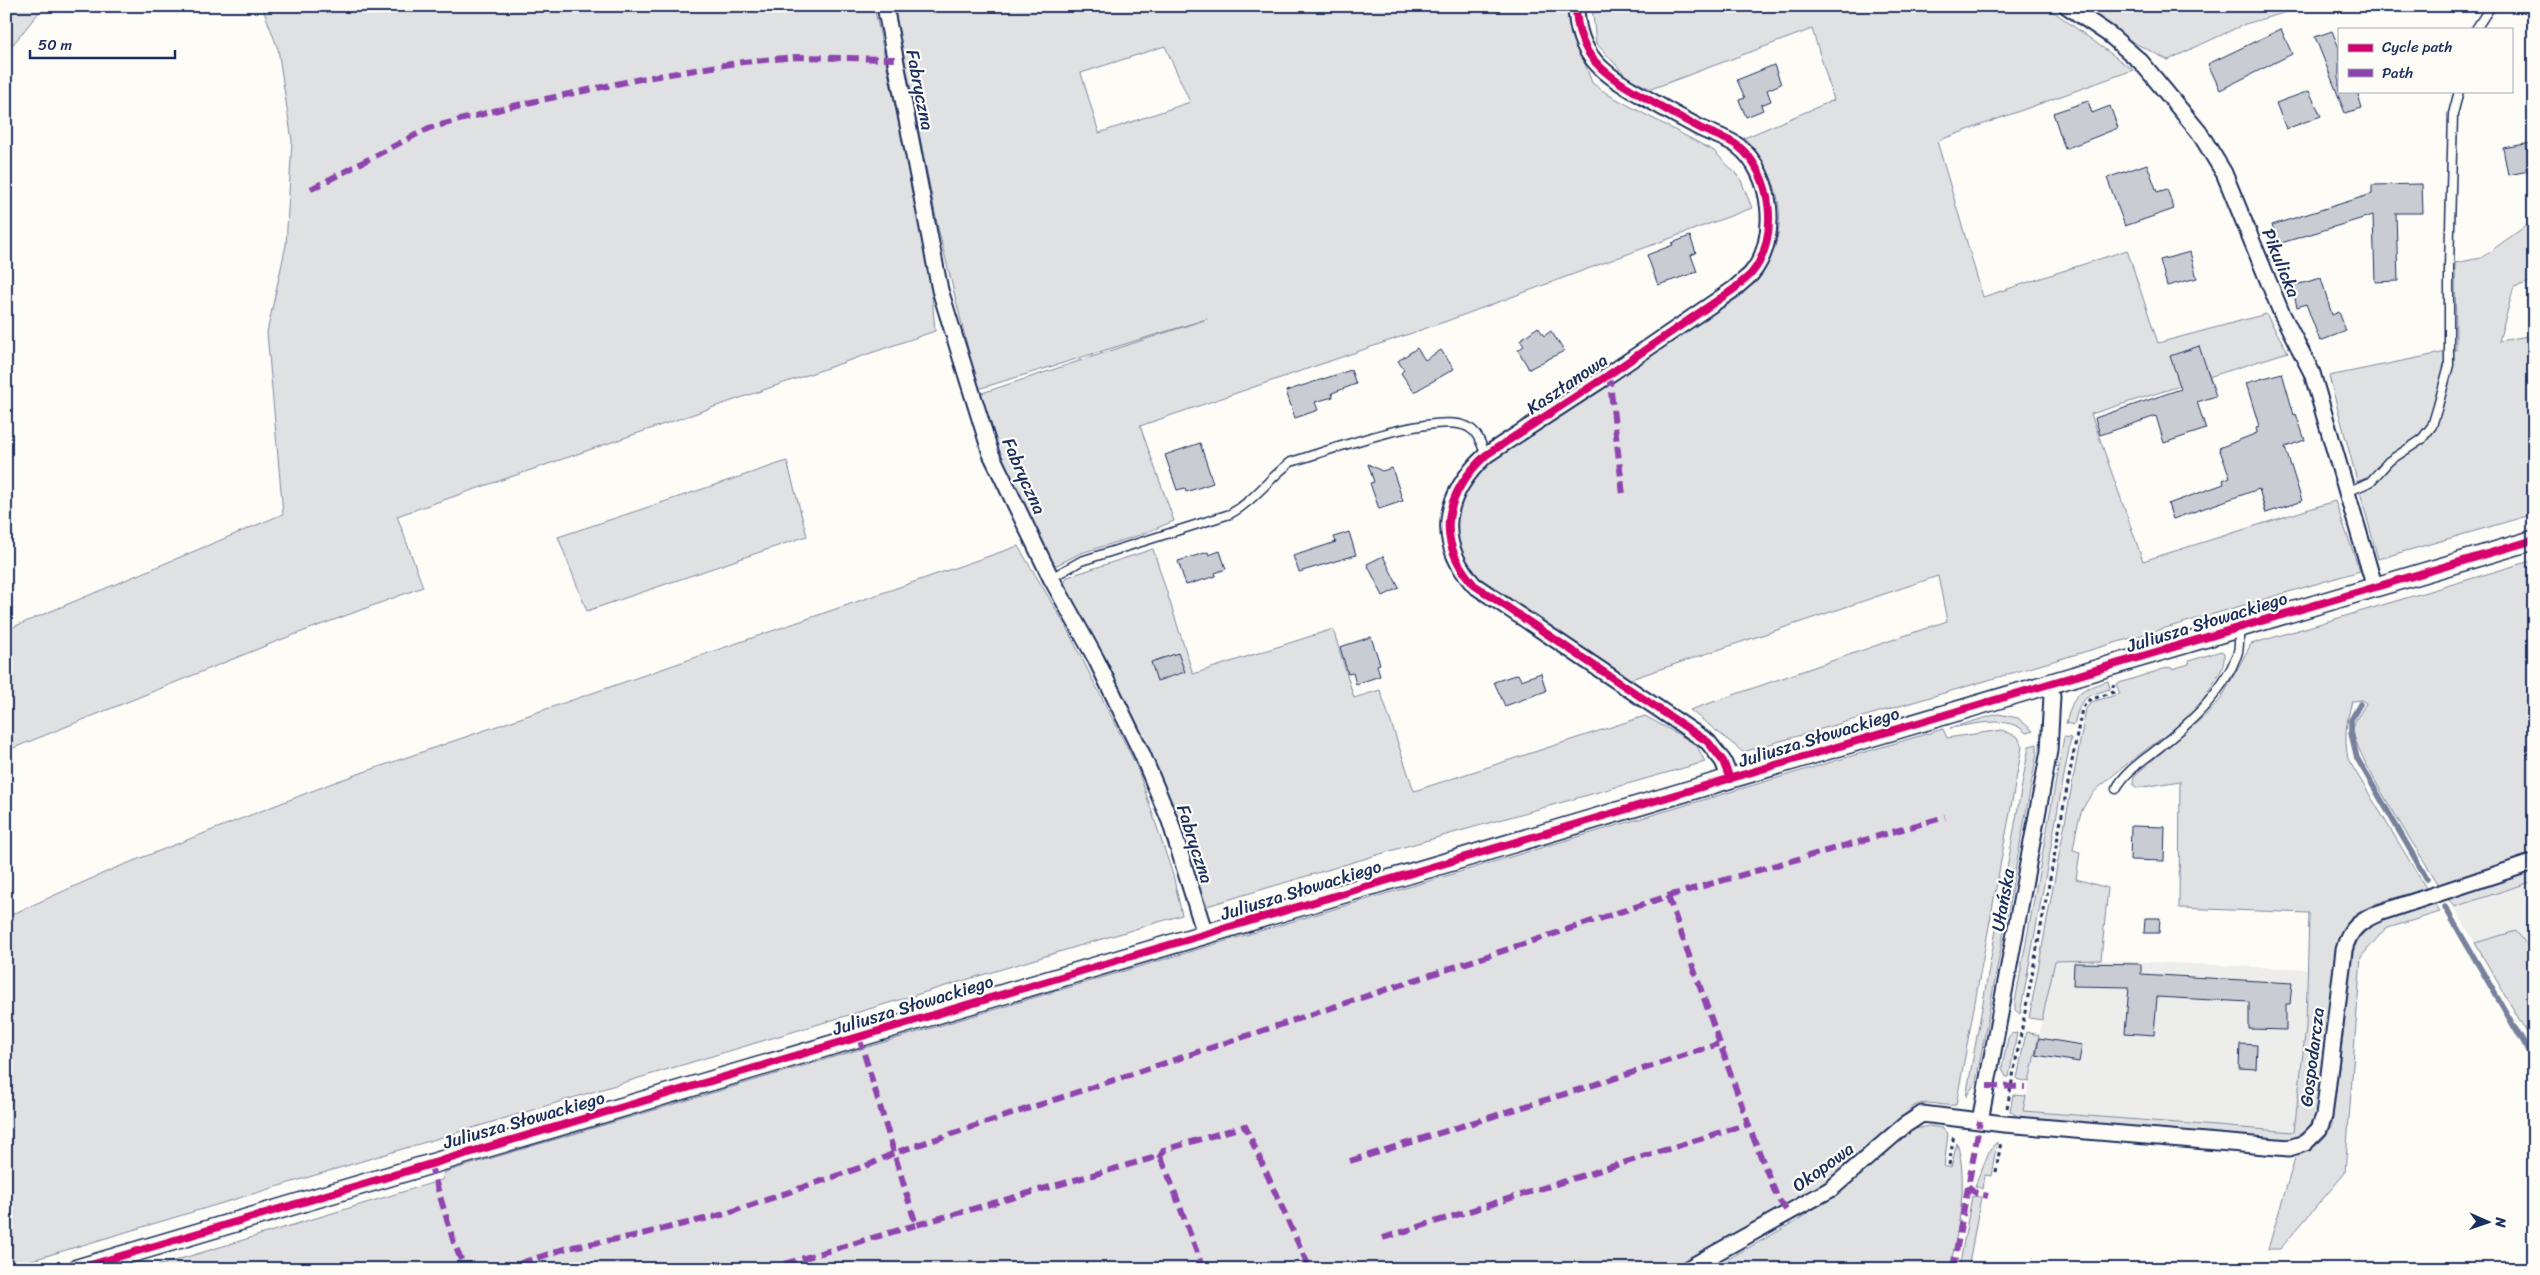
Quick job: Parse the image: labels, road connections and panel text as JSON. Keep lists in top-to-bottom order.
{
  "streets": {
    "street": [
      "Fabryczna",
      "Pikulicka",
      "Kasztanowa",
      "Juliusza Słowackiego",
      "Ułańska",
      "Gospodarcza",
      "Okopowa"
    ]
  },
  "crossings": [
    ["Fabryczna", "Juliusza Słowackiego"],
    ["Pikulicka", "Juliusza Słowackiego"],
    ["Kasztanowa", "Juliusza Słowackiego"],
    ["Juliusza Słowackiego", "Ułańska"],
    ["Ułańska", "Gospodarcza"],
    ["Ułańska", "Okopowa"],
    ["Gospodarcza", "Okopowa"]
  ],
  "legend": ["Cycle path", "Path"],
  "scale_bar": "50 m",
  "north": "right"
}
